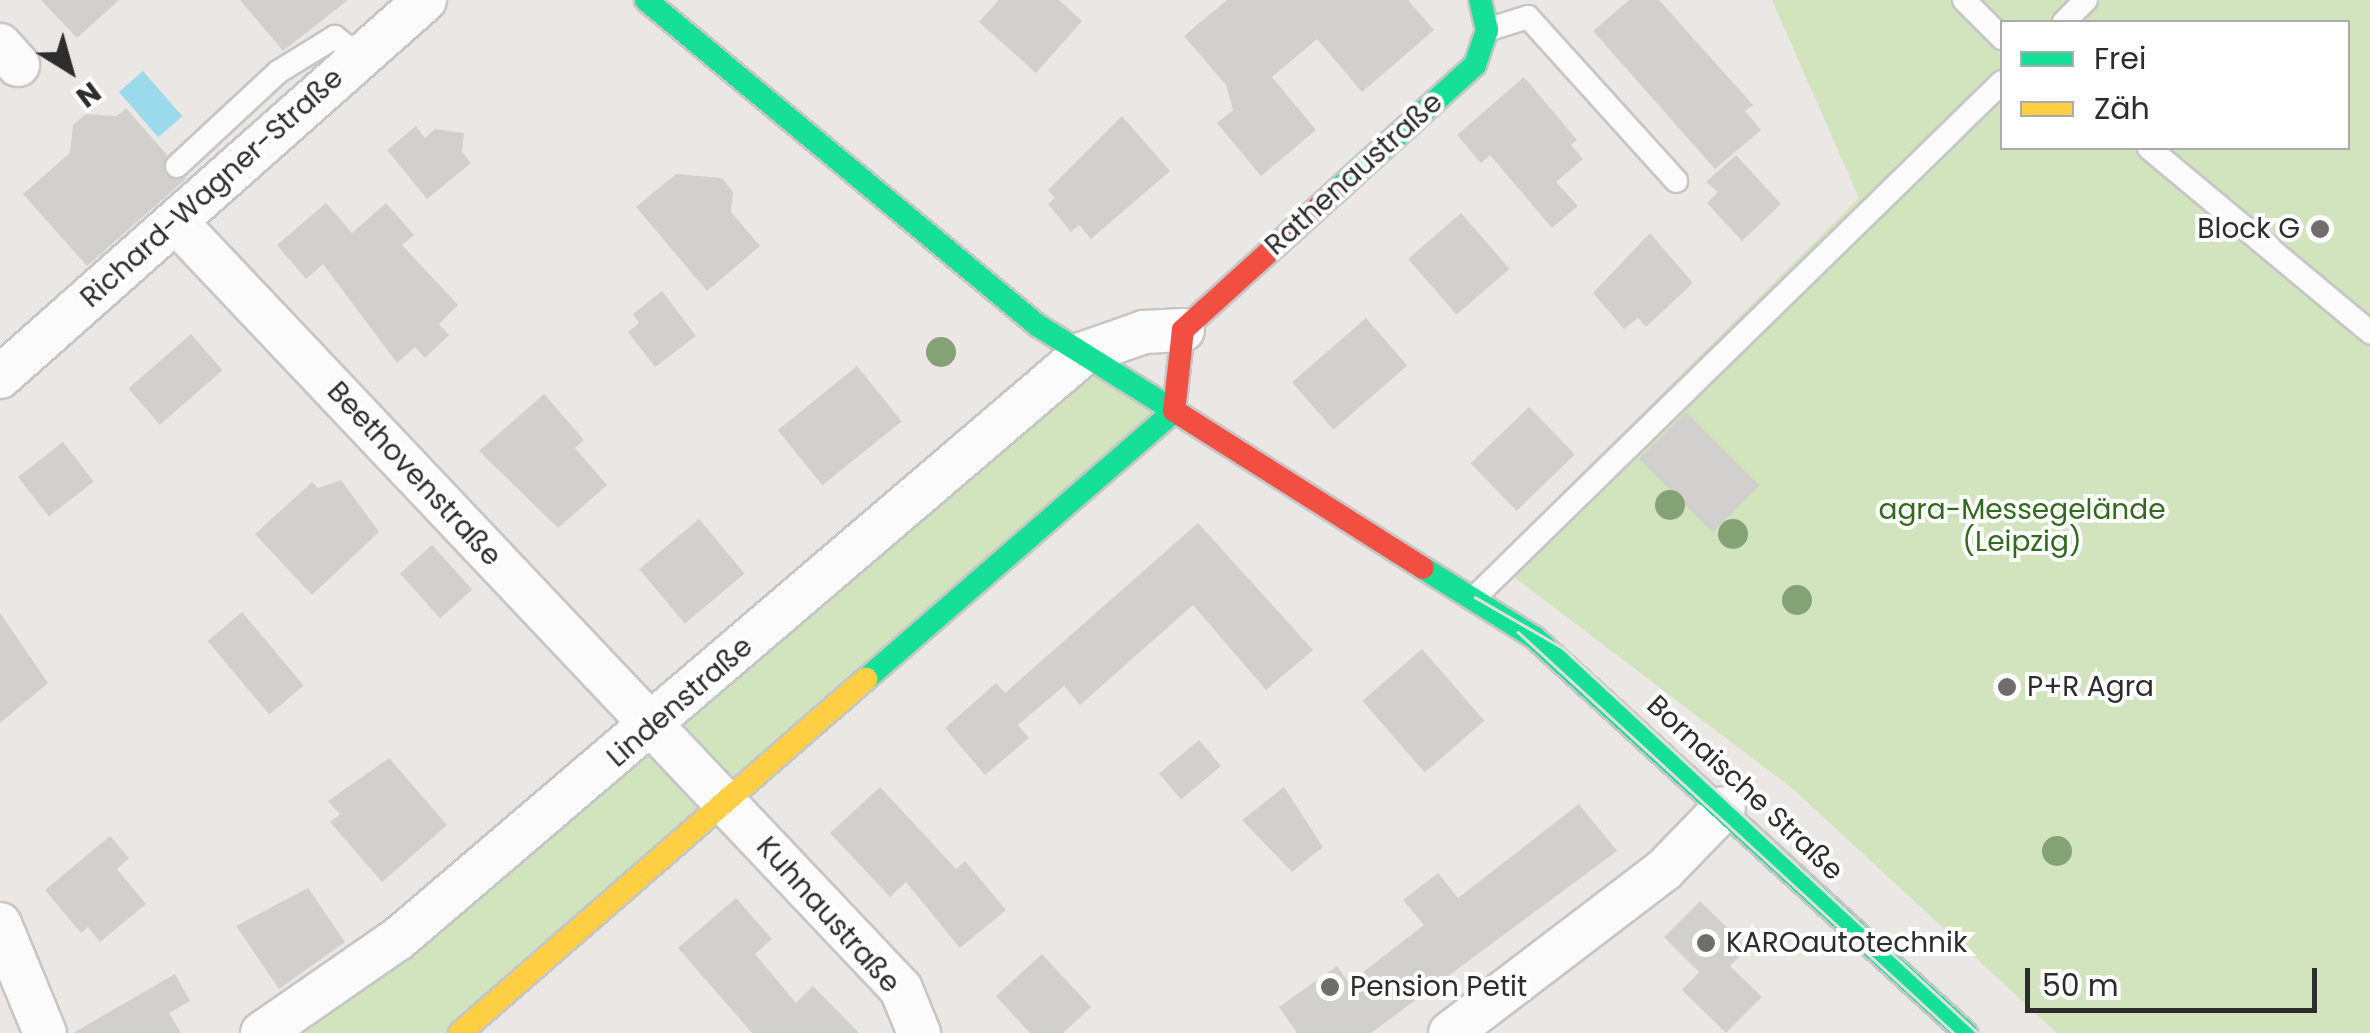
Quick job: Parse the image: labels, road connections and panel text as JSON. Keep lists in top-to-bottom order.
{
  "streets": {
    "main road": ["Rathenaustraße", "Bornaische Straße"],
    "street": [
      "Richard-Wagner-Straße",
      "Beethovenstraße",
      "Lindenstraße",
      "Kuhnaustraße"
    ]
  },
  "crossings": [
    ["Richard-Wagner-Straße", "Beethovenstraße"],
    ["Beethovenstraße", "Lindenstraße"],
    ["Beethovenstraße", "Kuhnaustraße"],
    ["Lindenstraße", "Bornaische Straße"]
  ],
  "parks": ["agra-Messegelände (Leipzig)"],
  "places": [
    "Block G",
    "P+R Agra",
    "KAROautotechnik",
    "Pension Petit"
  ],
  "legend": ["Frei", "Zäh"],
  "scale_bar": "50 m",
  "north": "bottom right"
}
